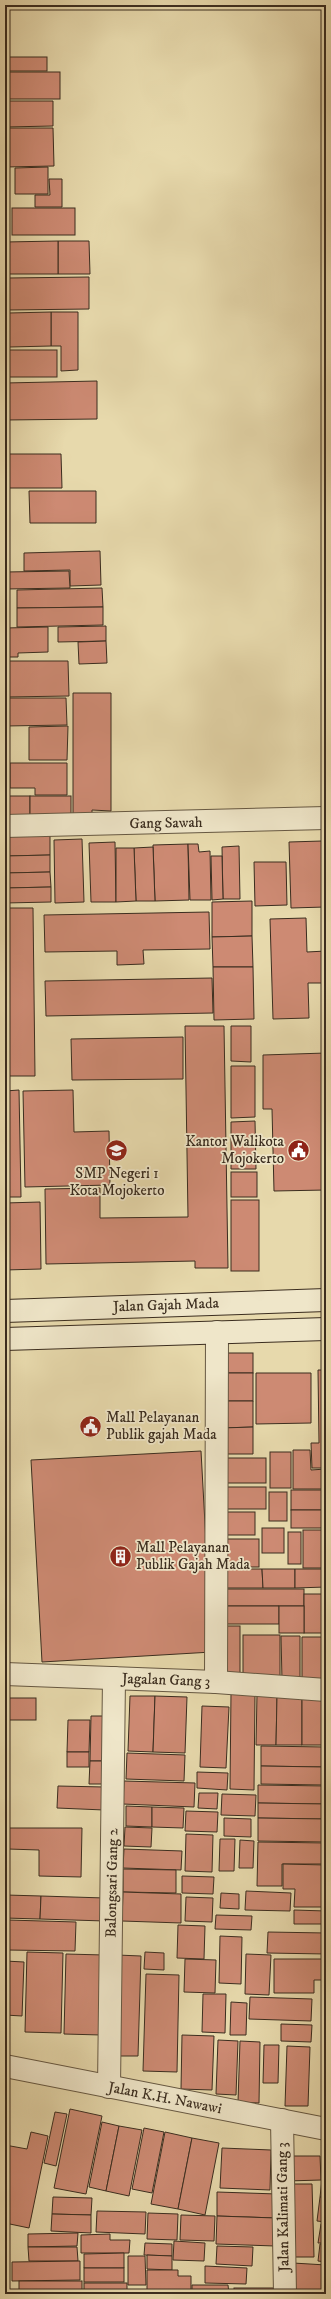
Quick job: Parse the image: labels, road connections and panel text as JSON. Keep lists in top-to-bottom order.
{
  "streets": {
    "street": [
      "Gang Sawah",
      "Jalan Gajah Mada",
      "Jagalan Gang 3",
      "Balongsari Gang 2",
      "Jalan K.H. Nawawi",
      "Jalan Kalimati Gang 3"
    ]
  },
  "crossings": [
    ["Jagalan Gang 3", "Balongsari Gang 2"],
    ["Balongsari Gang 2", "Jalan K.H. Nawawi"],
    ["Jalan K.H. Nawawi", "Jalan Kalimati Gang 3"]
  ],
  "places": {
    "school or university": ["SMP Negeri 1 Kota Mojokerto"],
    "public building": ["Kantor Walikota Mojokerto", "Mall Pelayanan Publik gajah Mada"],
    "building": ["Mall Pelayanan Publik Gajah Mada"]
  }
}
